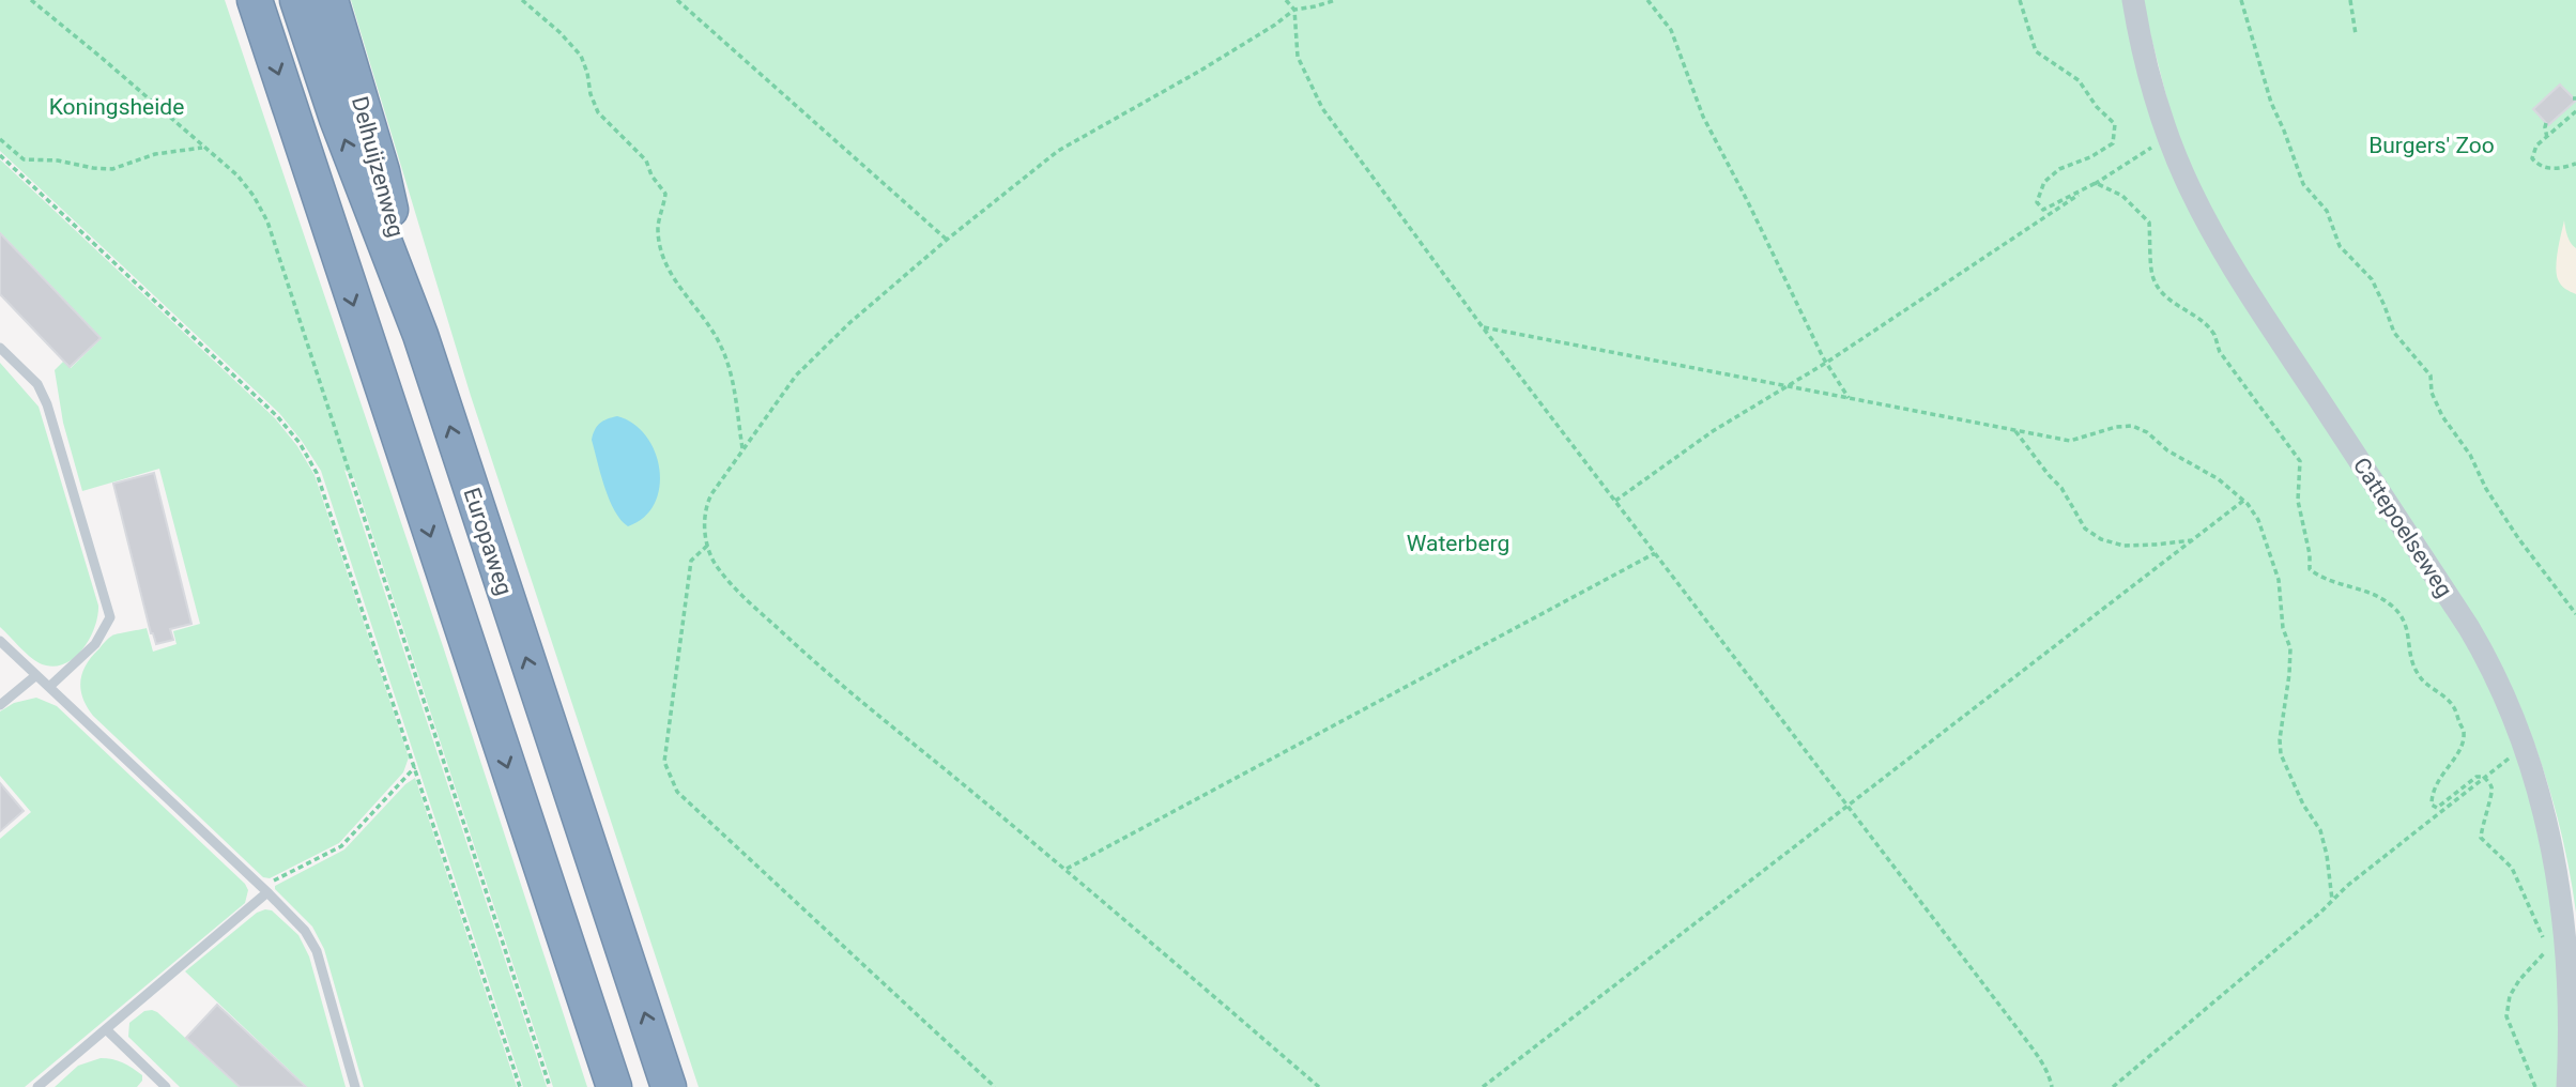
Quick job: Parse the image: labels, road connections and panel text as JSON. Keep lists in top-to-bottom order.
{
  "streets": {
    "highway": ["Delhuijzenweg", "Europaweg"],
    "street": ["Cattepoelseweg"]
  },
  "crossings": [
    ["Delhuijzenweg", "Europaweg"]
  ],
  "parks": ["Koningsheide", "Burgers' Zoo", "Waterberg"]
}
